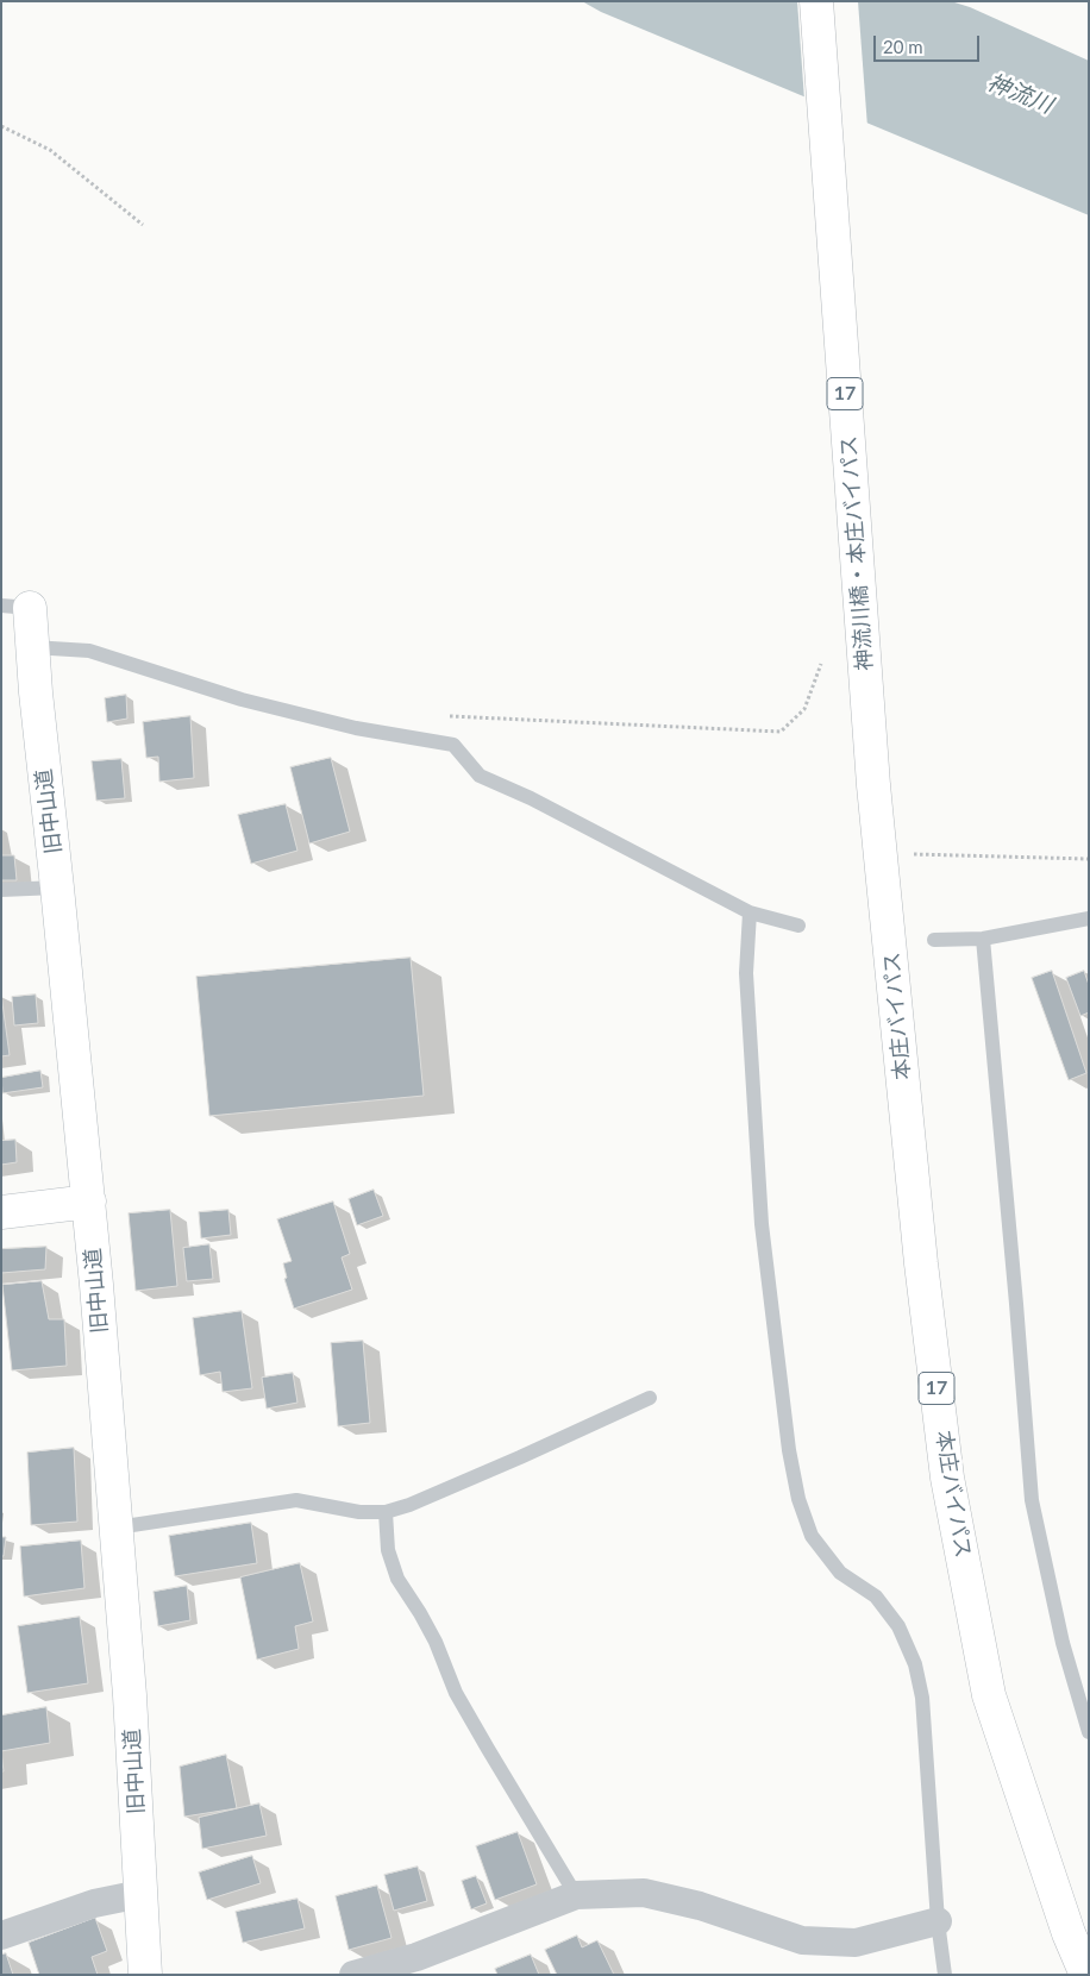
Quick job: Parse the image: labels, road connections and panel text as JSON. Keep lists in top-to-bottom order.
{
  "streets": {
    "main road": [
      "17",
      "神流川橋・本庄バイパス",
      "旧中山道",
      "本庄バイパス"
    ]
  },
  "crossings": [
    ["神流川橋・本庄バイパス", "本庄バイパス"]
  ],
  "water": ["神流川"],
  "scale_bar": "20 m"
}
